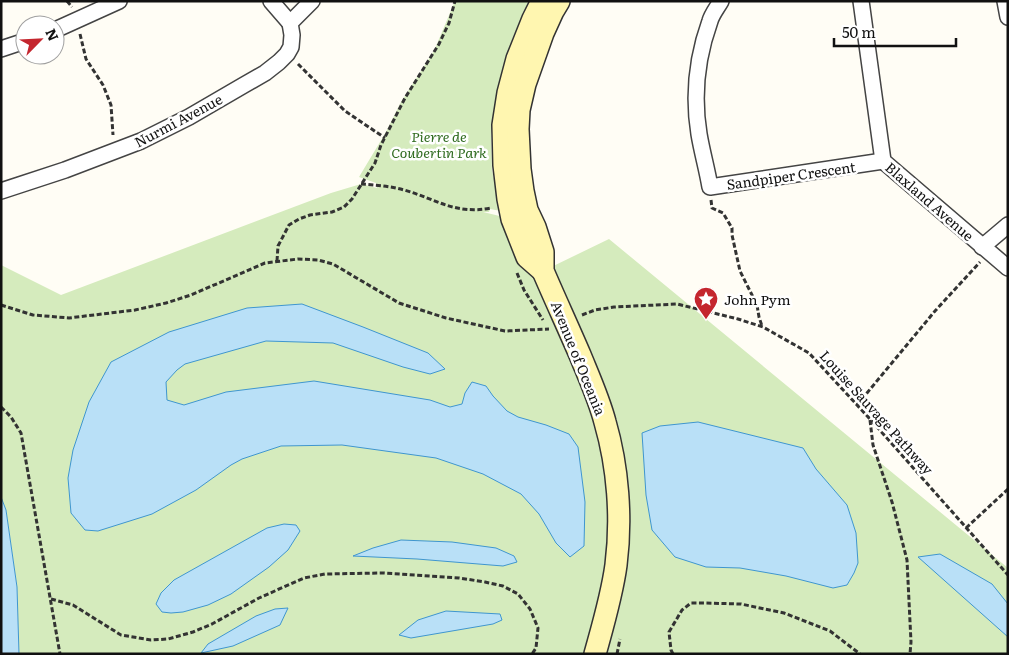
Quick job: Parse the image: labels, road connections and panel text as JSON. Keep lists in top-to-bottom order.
{
  "streets": {
    "street": [
      "Nurmi Avenue",
      "Sandpiper Crescent",
      "Blaxland Avenue",
      "Avenue of Oceania"
    ],
    "path": ["Louise Sauvage Pathway"]
  },
  "crossings": [
    ["Sandpiper Crescent", "Blaxland Avenue"]
  ],
  "parks": ["Pierre de Coubertin Park"],
  "places": {
    "place": ["John Pym"]
  },
  "scale_bar": "50 m",
  "north": "top right"
}
